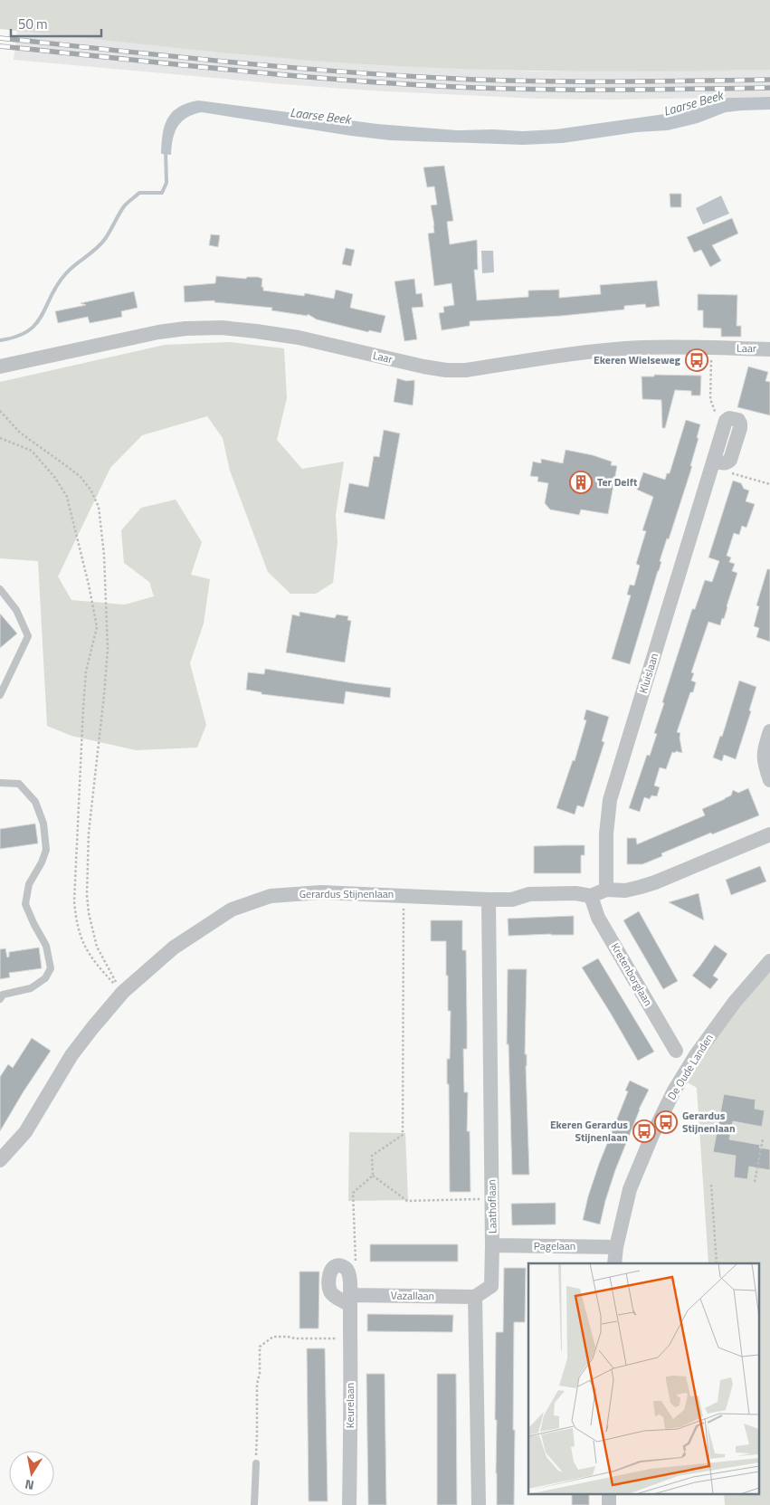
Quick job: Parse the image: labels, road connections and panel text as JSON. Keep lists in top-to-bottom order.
{
  "streets": {
    "street": [
      "Laar",
      "Kluislaan",
      "Gerardus Stijnenlaan",
      "Kretenborglaan",
      "De Oude Landen",
      "Laathoflaan",
      "Pagelaan",
      "Vazallaan",
      "Keurelaan"
    ]
  },
  "crossings": [
    ["Kluislaan", "Gerardus Stijnenlaan"],
    ["Gerardus Stijnenlaan", "Kretenborglaan"],
    ["Gerardus Stijnenlaan", "Laathoflaan"],
    ["De Oude Landen", "Pagelaan"],
    ["Laathoflaan", "Pagelaan"],
    ["Laathoflaan", "Vazallaan"],
    ["Vazallaan", "Keurelaan"]
  ],
  "water": ["Laarse Beek"],
  "places": {
    "bus stop": ["Ekeren Wielseweg", "Gerardus Stijnenlaan", "Ekeren Gerardus Stijnenlaan"],
    "building": ["Ter Delft"]
  },
  "scale_bar": "50 m",
  "north": "bottom"
}
